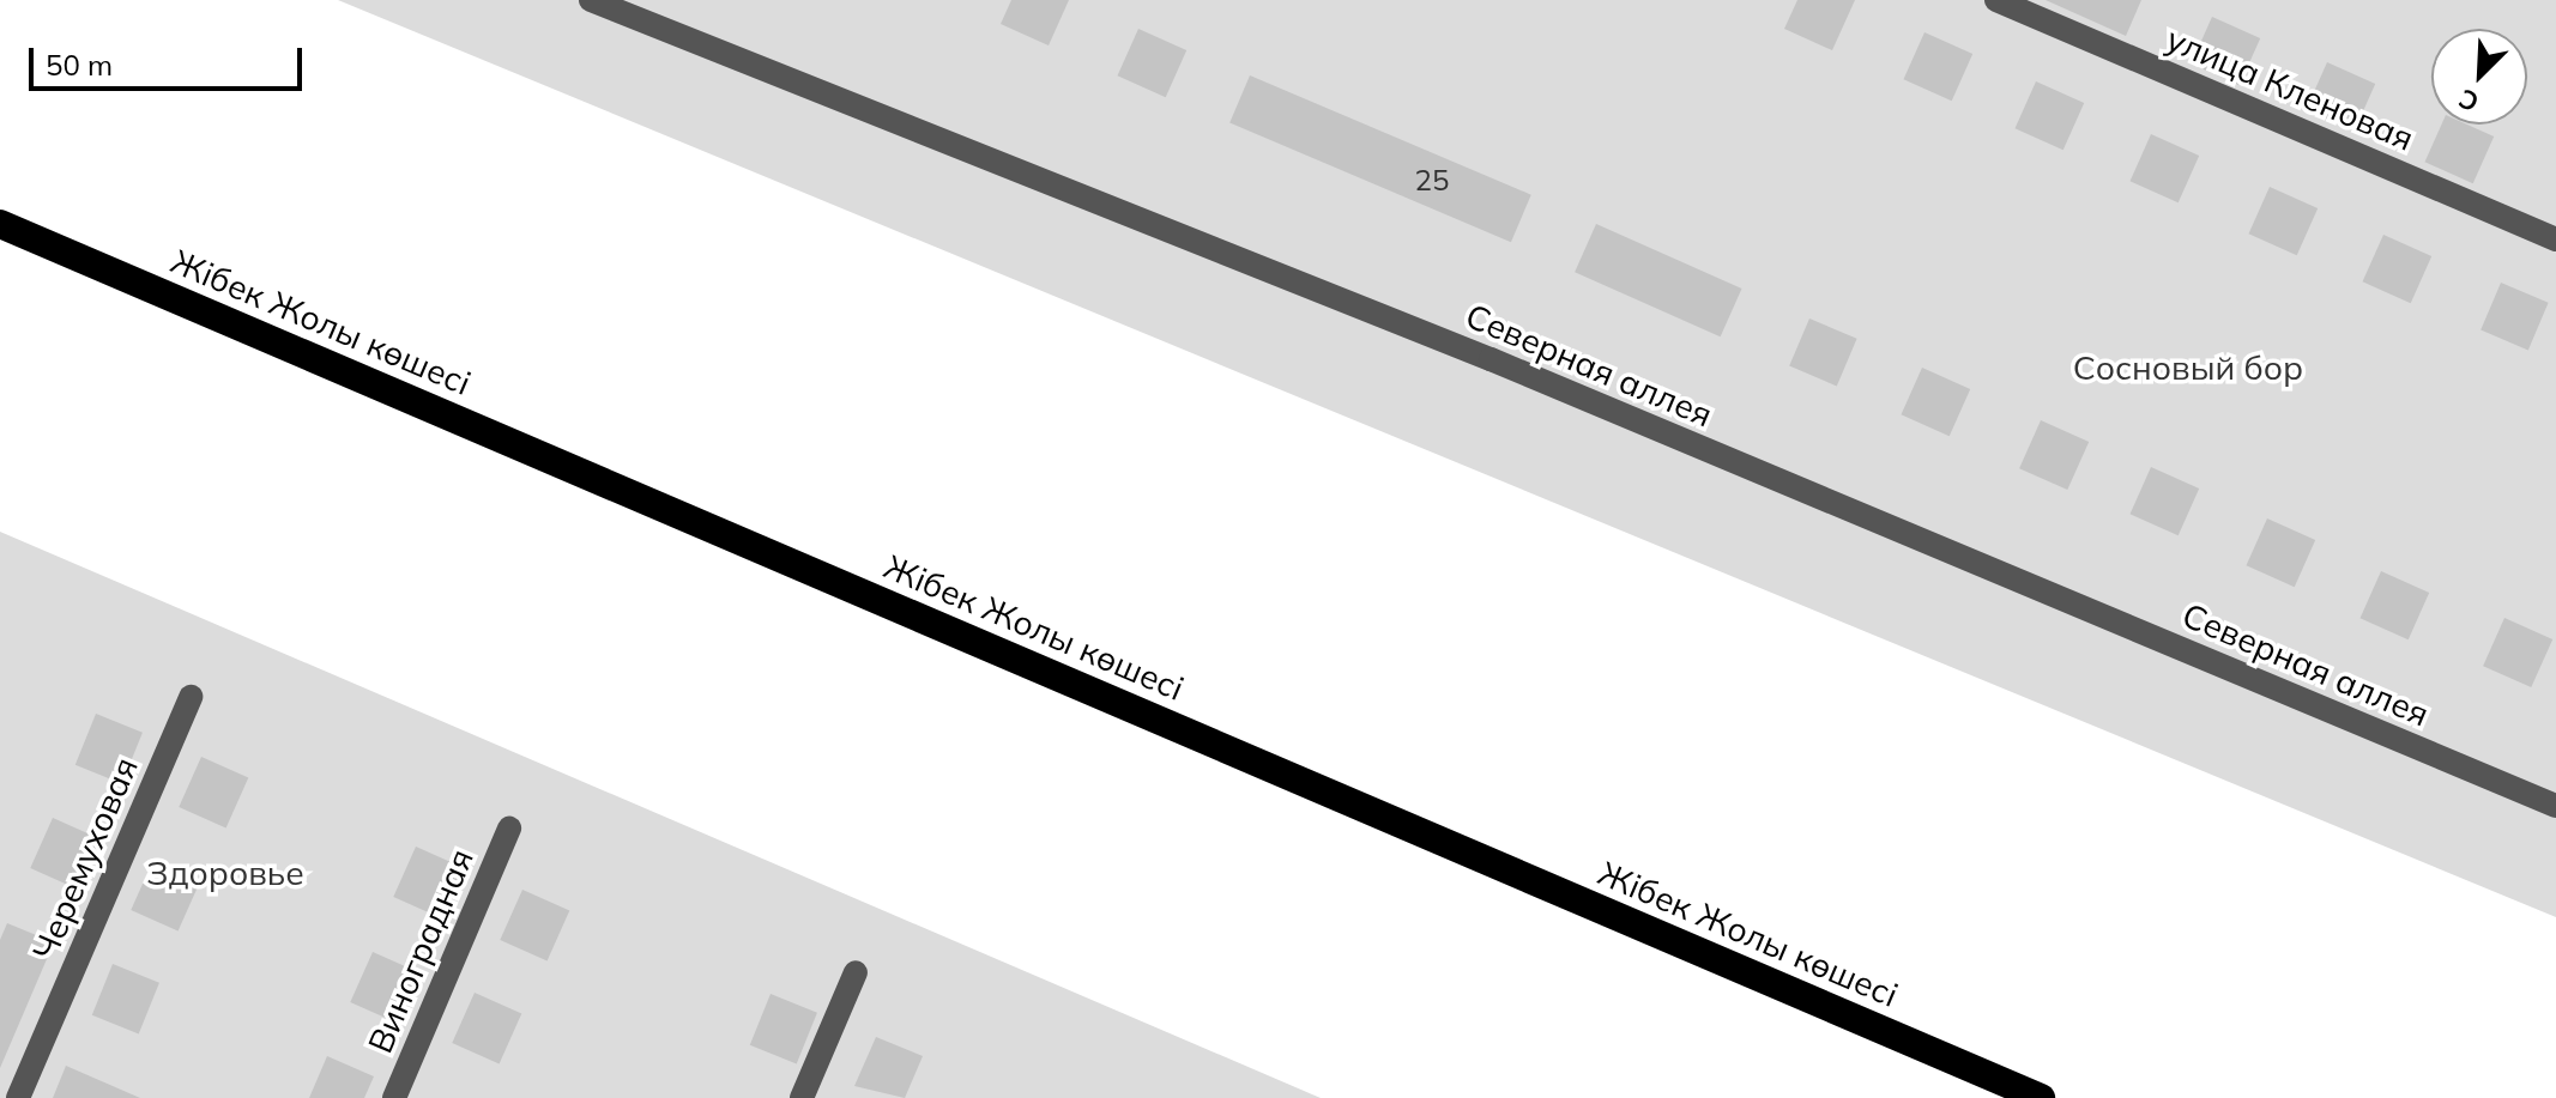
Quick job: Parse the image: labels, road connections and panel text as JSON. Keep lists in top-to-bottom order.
{
  "streets": {
    "highway": ["Жібек Жолы көшесі"],
    "street": [
      "улица Кленовая",
      "Северная аллея",
      "Черемуховая",
      "Виноградная"
    ]
  },
  "parks": ["Сосновый бор", "Здоровье"],
  "house_numbers": ["25"],
  "scale_bar": "50 m",
  "north": "bottom left"
}
